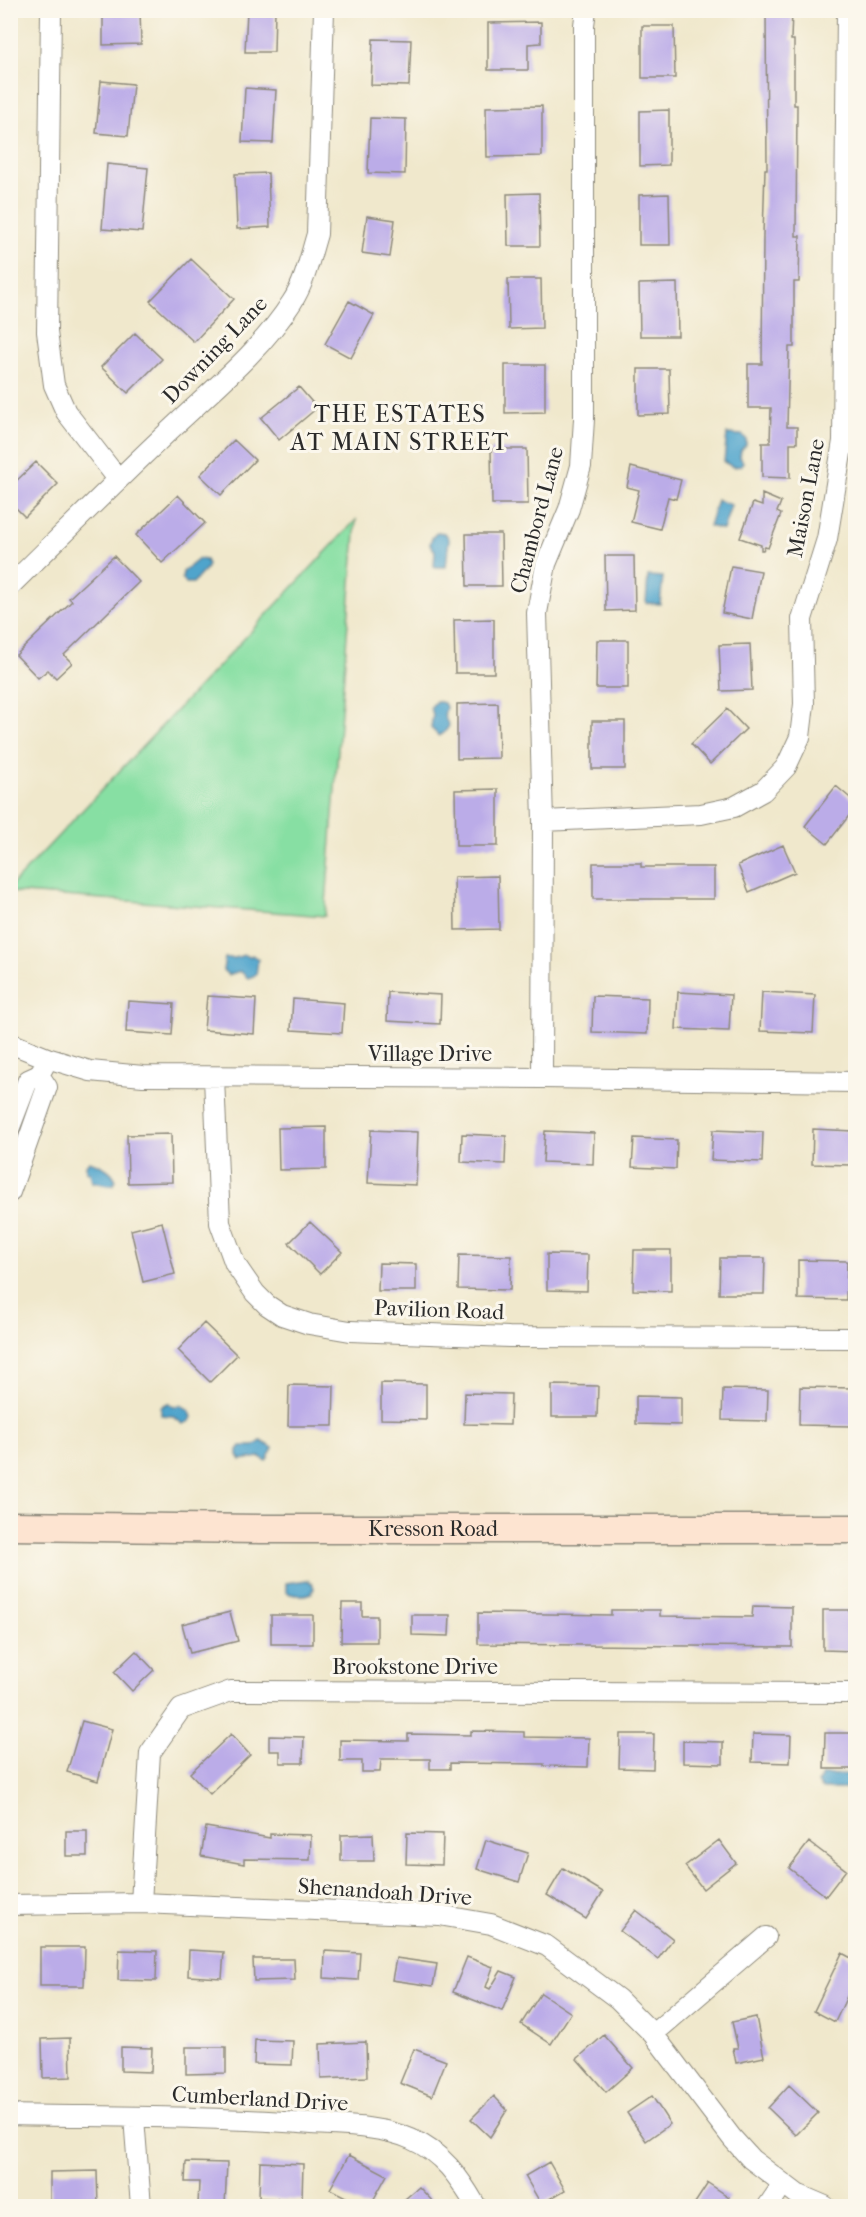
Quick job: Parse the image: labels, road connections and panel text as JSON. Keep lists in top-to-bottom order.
{
  "streets": {
    "main road": ["Kresson Road"],
    "street": [
      "Downing Lane",
      "Maison Lane",
      "Chambord Lane",
      "Village Drive",
      "Pavilion Road",
      "Brookstone Drive",
      "Shenandoah Drive",
      "Cumberland Drive"
    ]
  },
  "crossings": [
    ["Maison Lane", "Chambord Lane"],
    ["Chambord Lane", "Village Drive"],
    ["Village Drive", "Pavilion Road"],
    ["Brookstone Drive", "Shenandoah Drive"]
  ],
  "districts": ["THE ESTATES AT MAIN STREET"]
}
